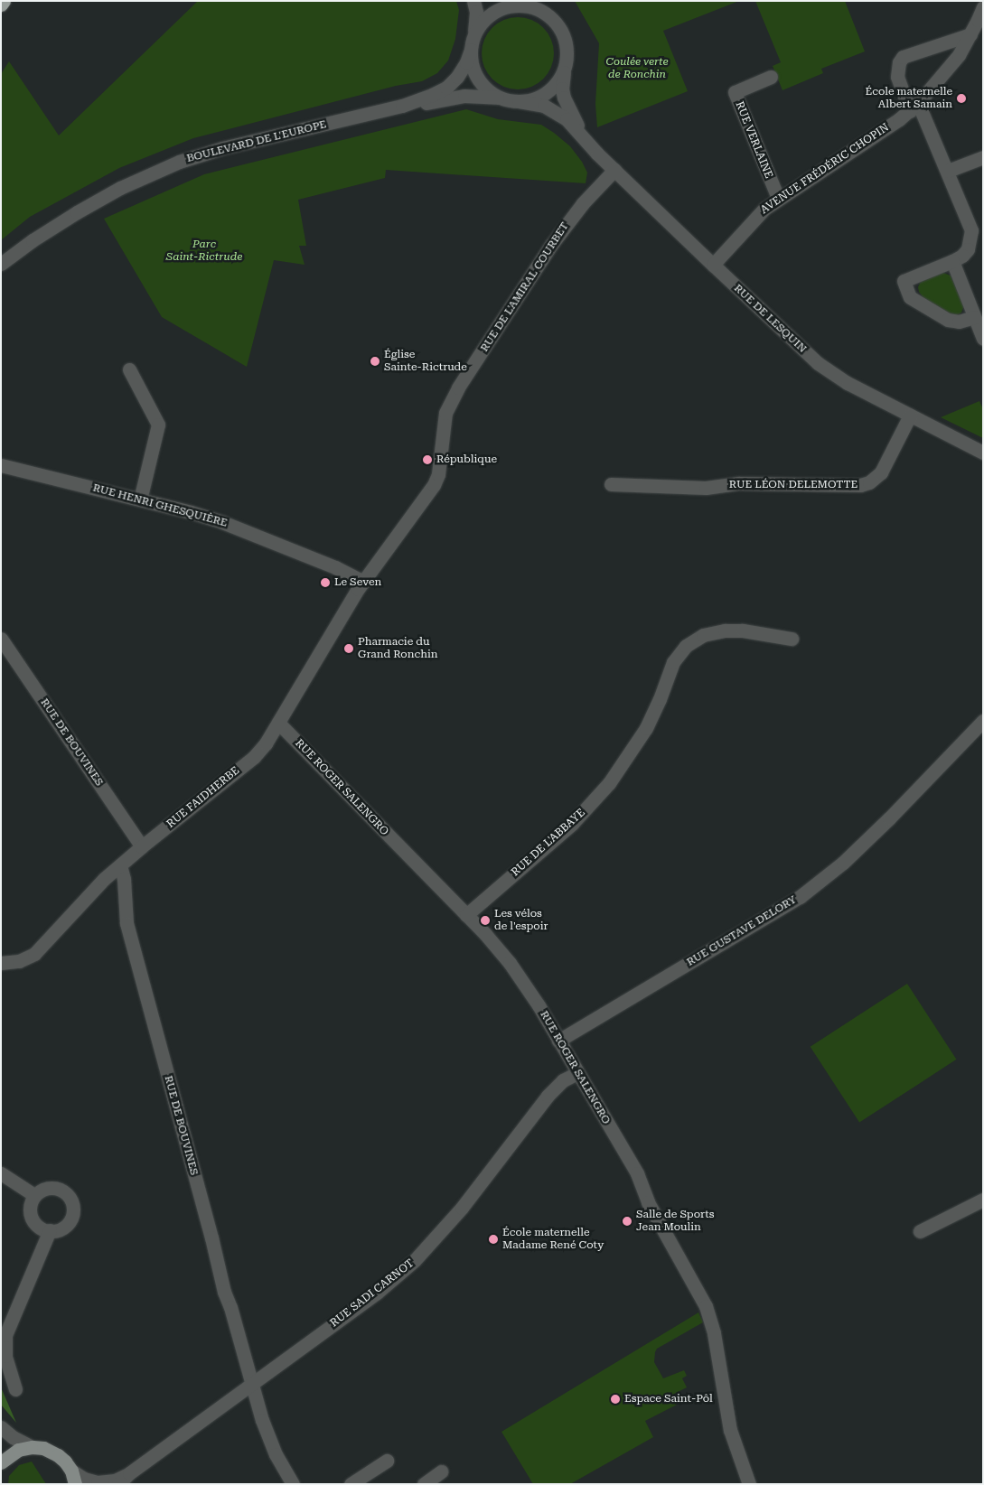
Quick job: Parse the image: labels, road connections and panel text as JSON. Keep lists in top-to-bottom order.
{
  "streets": {
    "street": [
      "RUE VERLAINE",
      "BOULEVARD DE L'EUROPE",
      "AVENUE FRÉDÉRIC CHOPIN",
      "RUE DE L'AMIRAL COURBET",
      "RUE DE LESQUIN",
      "RUE LÉON DELEMOTTE",
      "RUE HENRI GHESQUIÈRE",
      "RUE DE BOUVINES",
      "RUE ROGER SALENGRO",
      "RUE FAIDHERBE",
      "RUE DE L'ABBAYE",
      "RUE GUSTAVE DELORY",
      "RUE SADI CARNOT"
    ]
  },
  "crossings": [
    ["RUE VERLAINE", "AVENUE FRÉDÉRIC CHOPIN"],
    ["AVENUE FRÉDÉRIC CHOPIN", "RUE DE LESQUIN"],
    ["RUE DE L'AMIRAL COURBET", "RUE DE LESQUIN"],
    ["RUE DE L'AMIRAL COURBET", "RUE HENRI GHESQUIÈRE"],
    ["RUE DE L'AMIRAL COURBET", "RUE FAIDHERBE"],
    ["RUE DE LESQUIN", "RUE LÉON DELEMOTTE"],
    ["RUE HENRI GHESQUIÈRE", "RUE FAIDHERBE"],
    ["RUE DE BOUVINES", "RUE FAIDHERBE"],
    ["RUE DE BOUVINES", "RUE SADI CARNOT"],
    ["RUE ROGER SALENGRO", "RUE FAIDHERBE"],
    ["RUE ROGER SALENGRO", "RUE DE L'ABBAYE"],
    ["RUE ROGER SALENGRO", "RUE GUSTAVE DELORY"],
    ["RUE ROGER SALENGRO", "RUE SADI CARNOT"]
  ],
  "parks": ["Coulée verte de Ronchin", "Parc Saint-Rictrude"],
  "places": [
    "École maternelle Albert Samain",
    "Église Sainte-Rictrude",
    "République",
    "Le Seven",
    "Pharmacie du Grand Ronchin",
    "Les vélos de l'espoir",
    "Salle de Sports Jean Moulin",
    "École maternelle Madame René Coty",
    "Espace Saint-Pôl"
  ]
}
